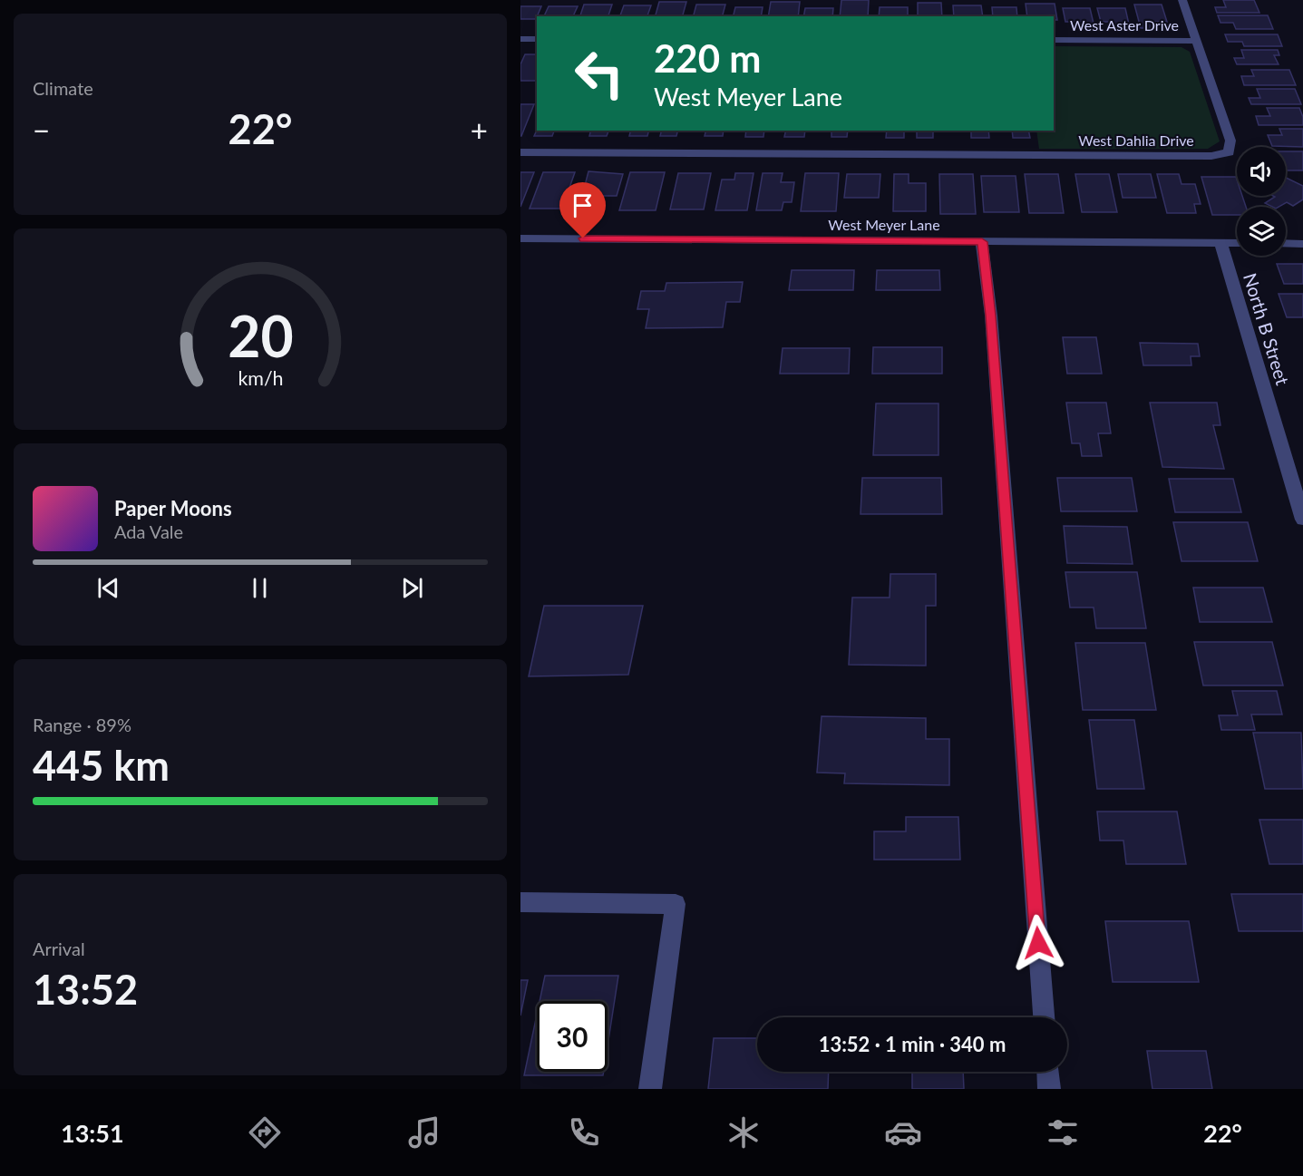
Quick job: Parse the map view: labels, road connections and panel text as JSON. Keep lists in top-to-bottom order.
{
  "streets": {
    "street": [
      "West Aster Drive",
      "West Dahlia Drive",
      "West Meyer Lane",
      "North B Street"
    ]
  },
  "crossings": [
    ["West Aster Drive", "West Dahlia Drive"],
    ["West Meyer Lane", "North B Street"]
  ],
  "page": {
    "tile": [
      "Climate",
      ["Range · 89%", "445 km"],
      ["Arrival", "13:52"]
    ],
    "turn": ["220 m", "West Meyer Lane"],
    "heat": ["−", "22°", "+"],
    "song": ["Paper Moons", "Ada Vale"],
    "limit": "30",
    "trip": "13:52 · 1 min · 340 m",
    "tabs": ["13:51", "22°"],
    "gauge": ["20", "km/h"]
  }
}
